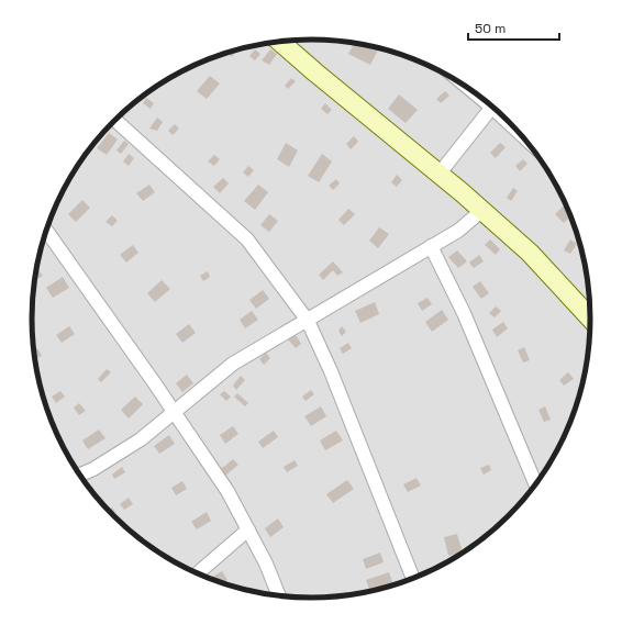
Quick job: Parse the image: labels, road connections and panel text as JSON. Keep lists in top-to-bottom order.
{
  "scale_bar": "50 m"
}
